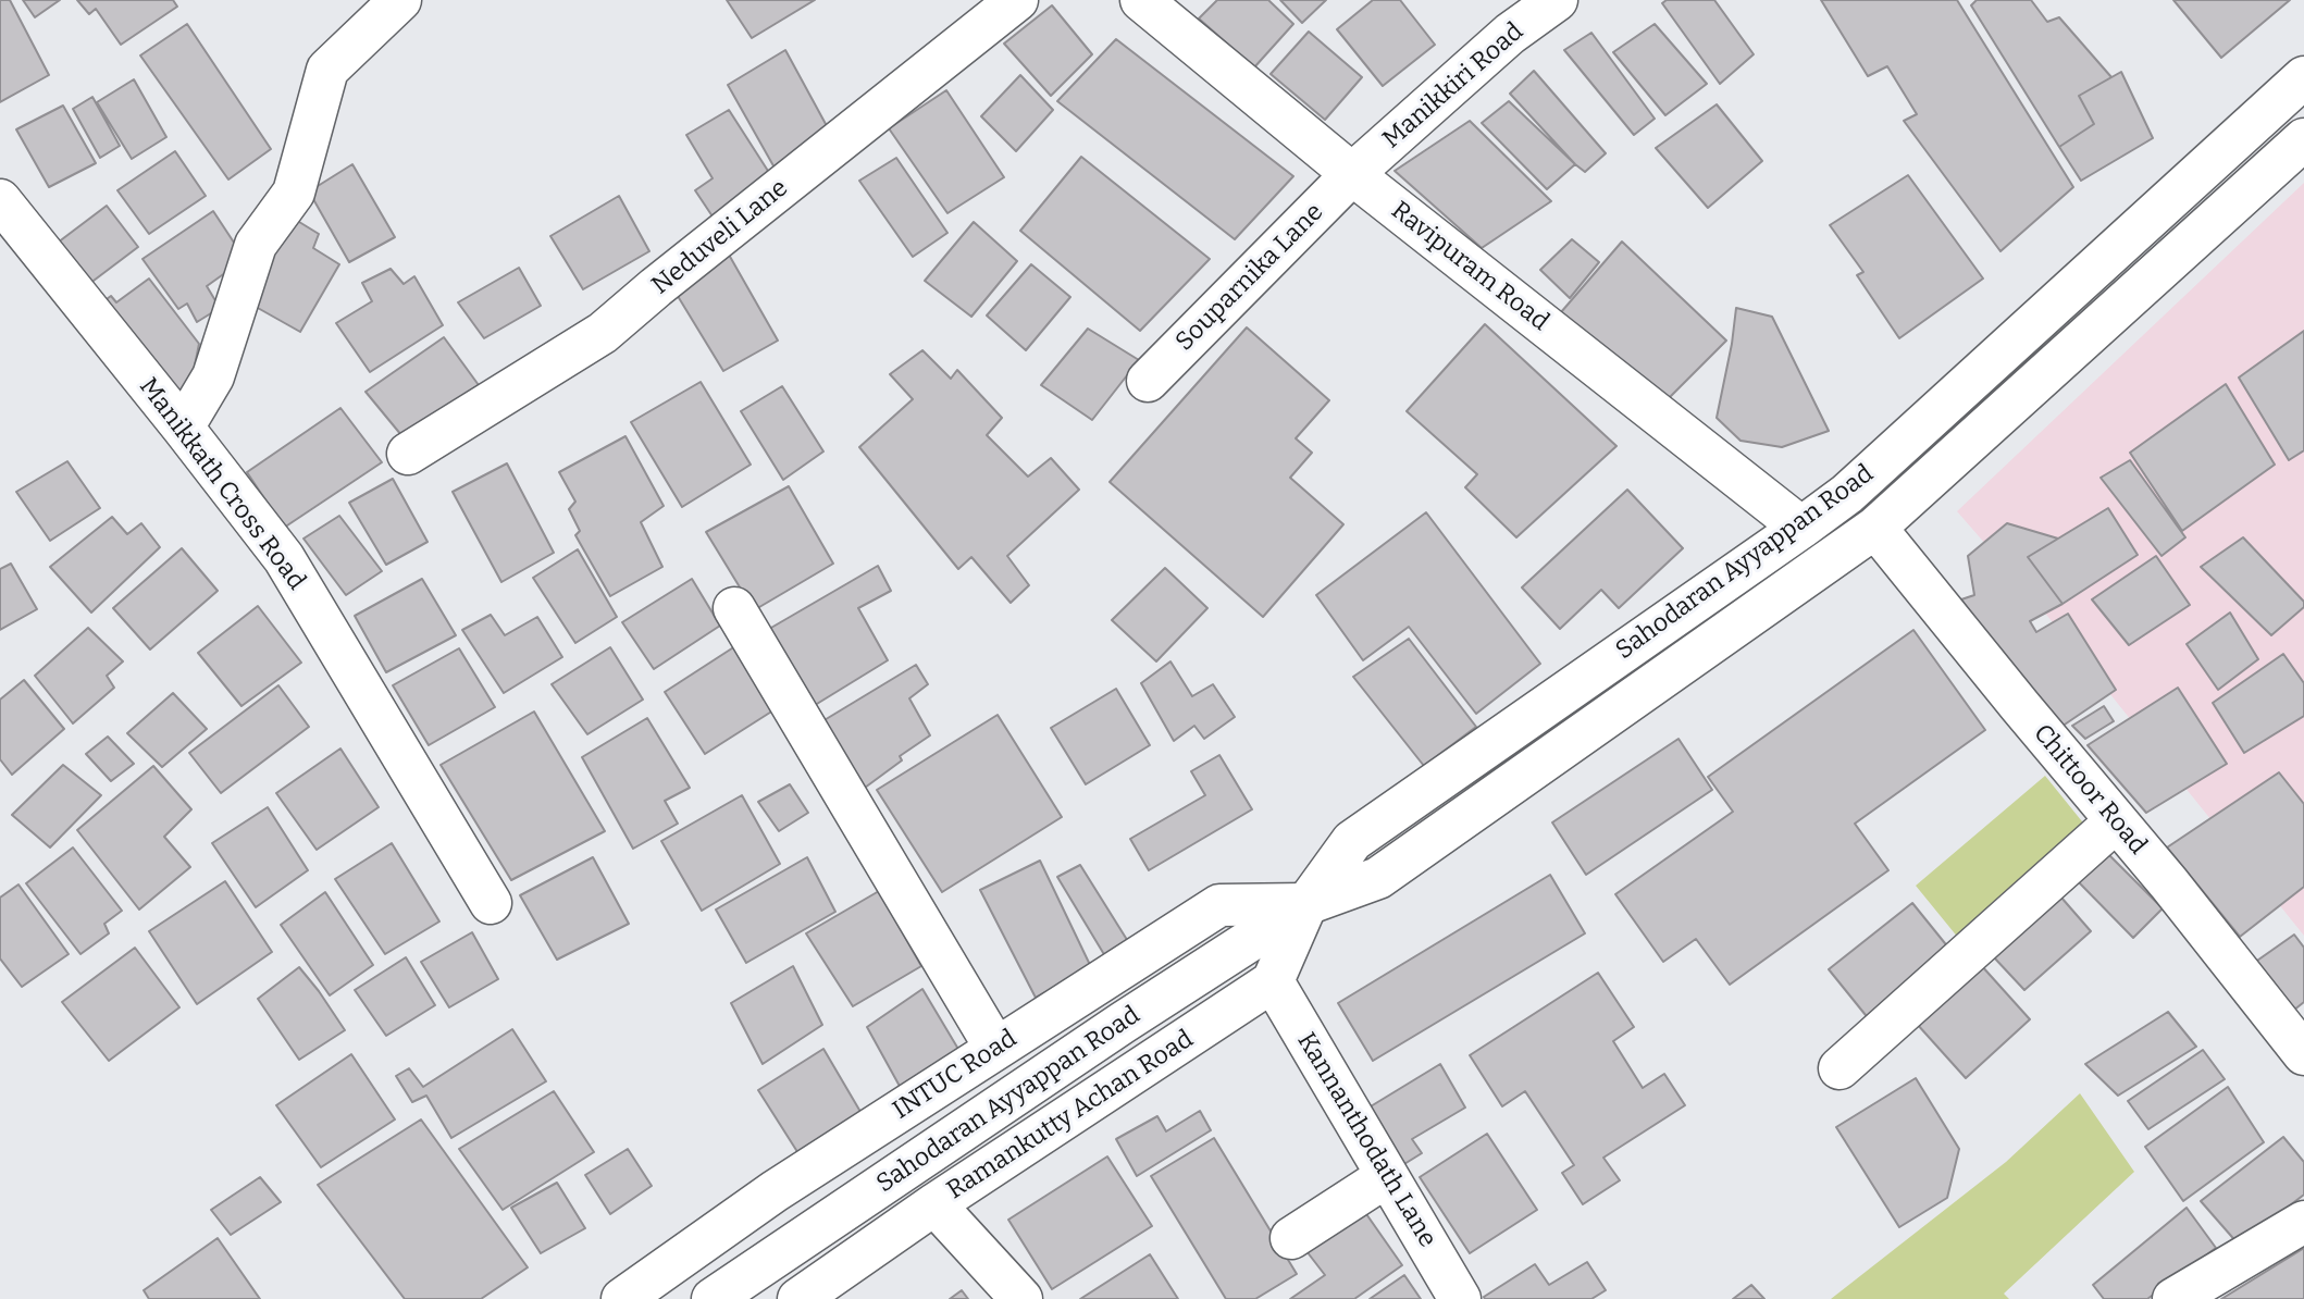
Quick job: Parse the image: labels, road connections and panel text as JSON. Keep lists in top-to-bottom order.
{
  "streets": {
    "street": [
      "Manikkiri Road",
      "Neduveli Lane",
      "Ravipuram Road",
      "Souparnika Lane",
      "Manikkath Cross Road",
      "Sahodaran Ayyappan Road",
      "Chittoor Road",
      "INTUC Road",
      "Ramankutty Achan Road",
      "Kannanthodath Lane"
    ]
  },
  "crossings": [
    ["Manikkiri Road", "Ravipuram Road"],
    ["Manikkiri Road", "Souparnika Lane"],
    ["Ravipuram Road", "Souparnika Lane"],
    ["Ravipuram Road", "Sahodaran Ayyappan Road"],
    ["Sahodaran Ayyappan Road", "Chittoor Road"],
    ["Sahodaran Ayyappan Road", "INTUC Road"],
    ["Ramankutty Achan Road", "Kannanthodath Lane"]
  ]
}
